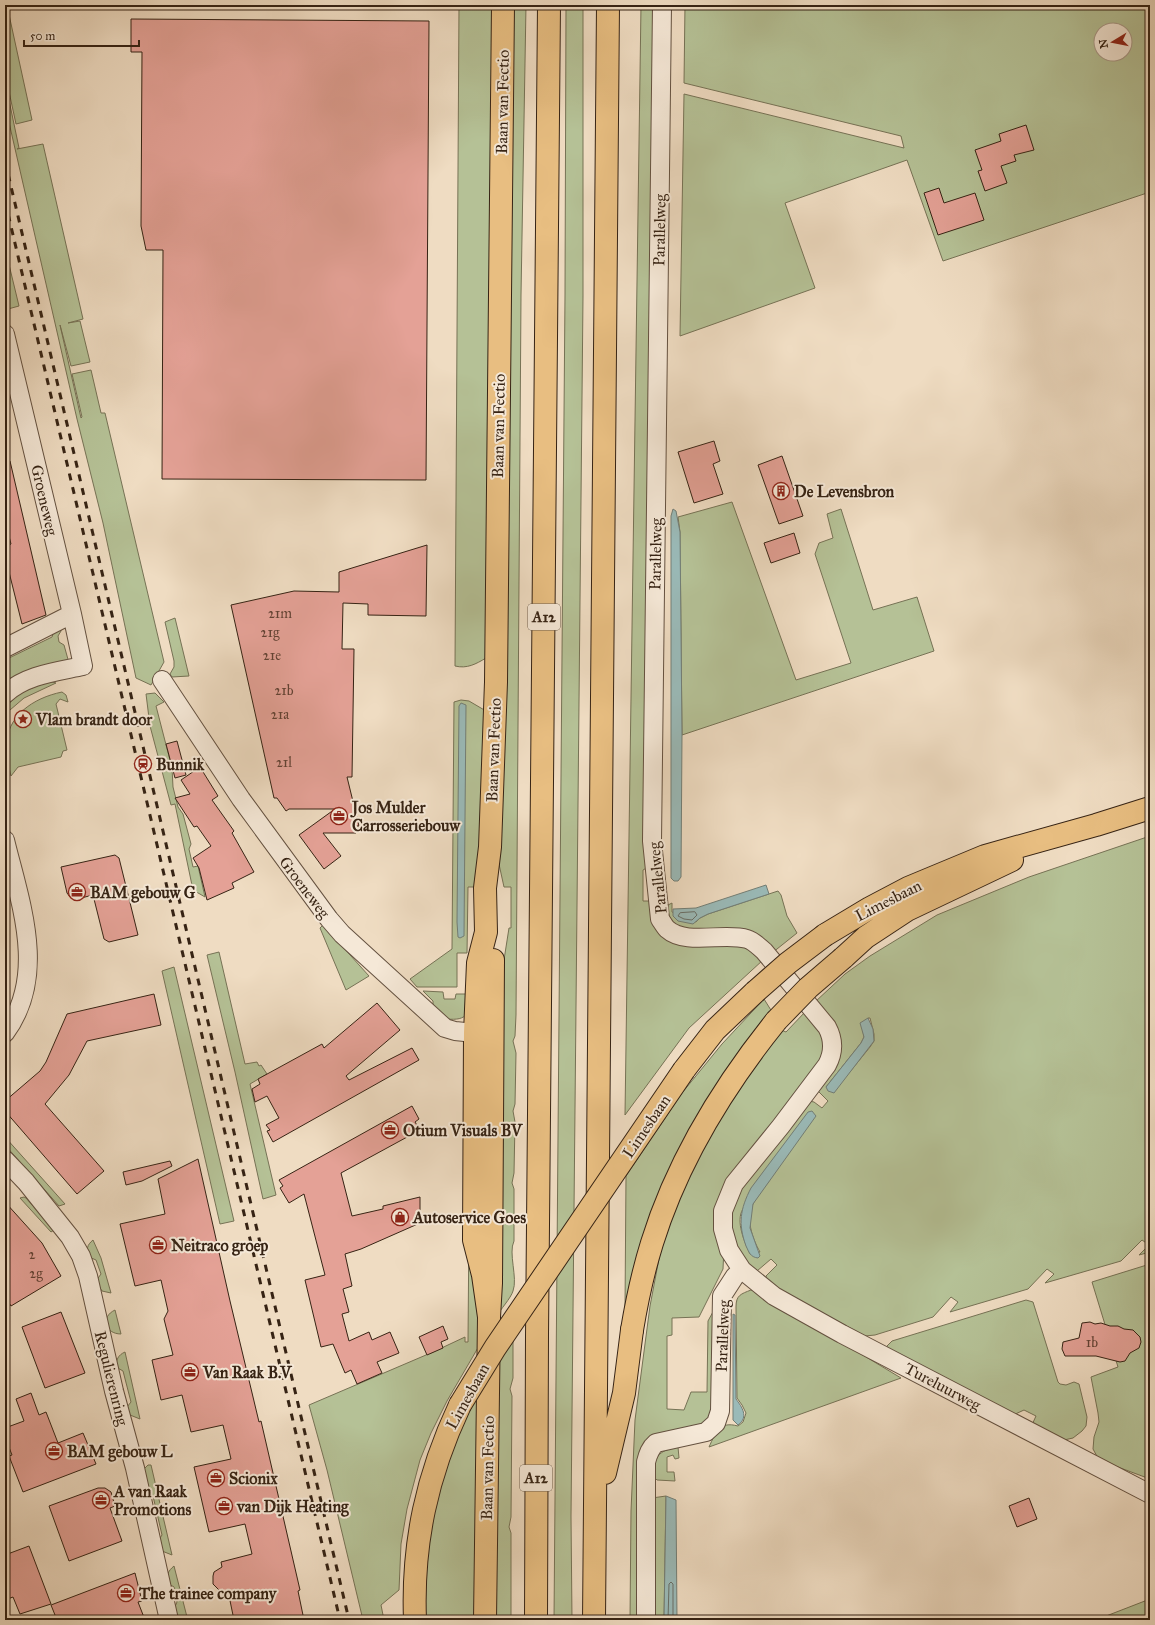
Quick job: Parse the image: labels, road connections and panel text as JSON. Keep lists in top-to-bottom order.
{
  "streets": {
    "main road": ["Baan van Fectio", "A12", "Limesbaan"],
    "street": [
      "Parallelweg",
      "Groeneweg",
      "Regulierenring",
      "Tureluurweg"
    ]
  },
  "crossings": [
    ["Baan van Fectio", "Groeneweg"],
    ["Parallelweg", "Tureluurweg"]
  ],
  "places": {
    "building": ["De Levensbron"],
    "place": ["Vlam brandt door"],
    "station": ["Bunnik"],
    "office": [
      "Jos Mulder Carrosseriebouw",
      "BAM gebouw G",
      "Otium Visuals BV",
      "Neitraco groep",
      "Van Raak B.V",
      "BAM gebouw L",
      "Scionix",
      "A van Raak Promotions",
      "van Dijk Heating",
      "The trainee company"
    ],
    "shop": ["Autoservice Goes"]
  },
  "house_numbers": [
    "21m",
    "21g",
    "21e",
    "21b",
    "21a",
    "21l",
    "2",
    "2g",
    "1b"
  ],
  "scale_bar": "50 m",
  "north": "left"
}
